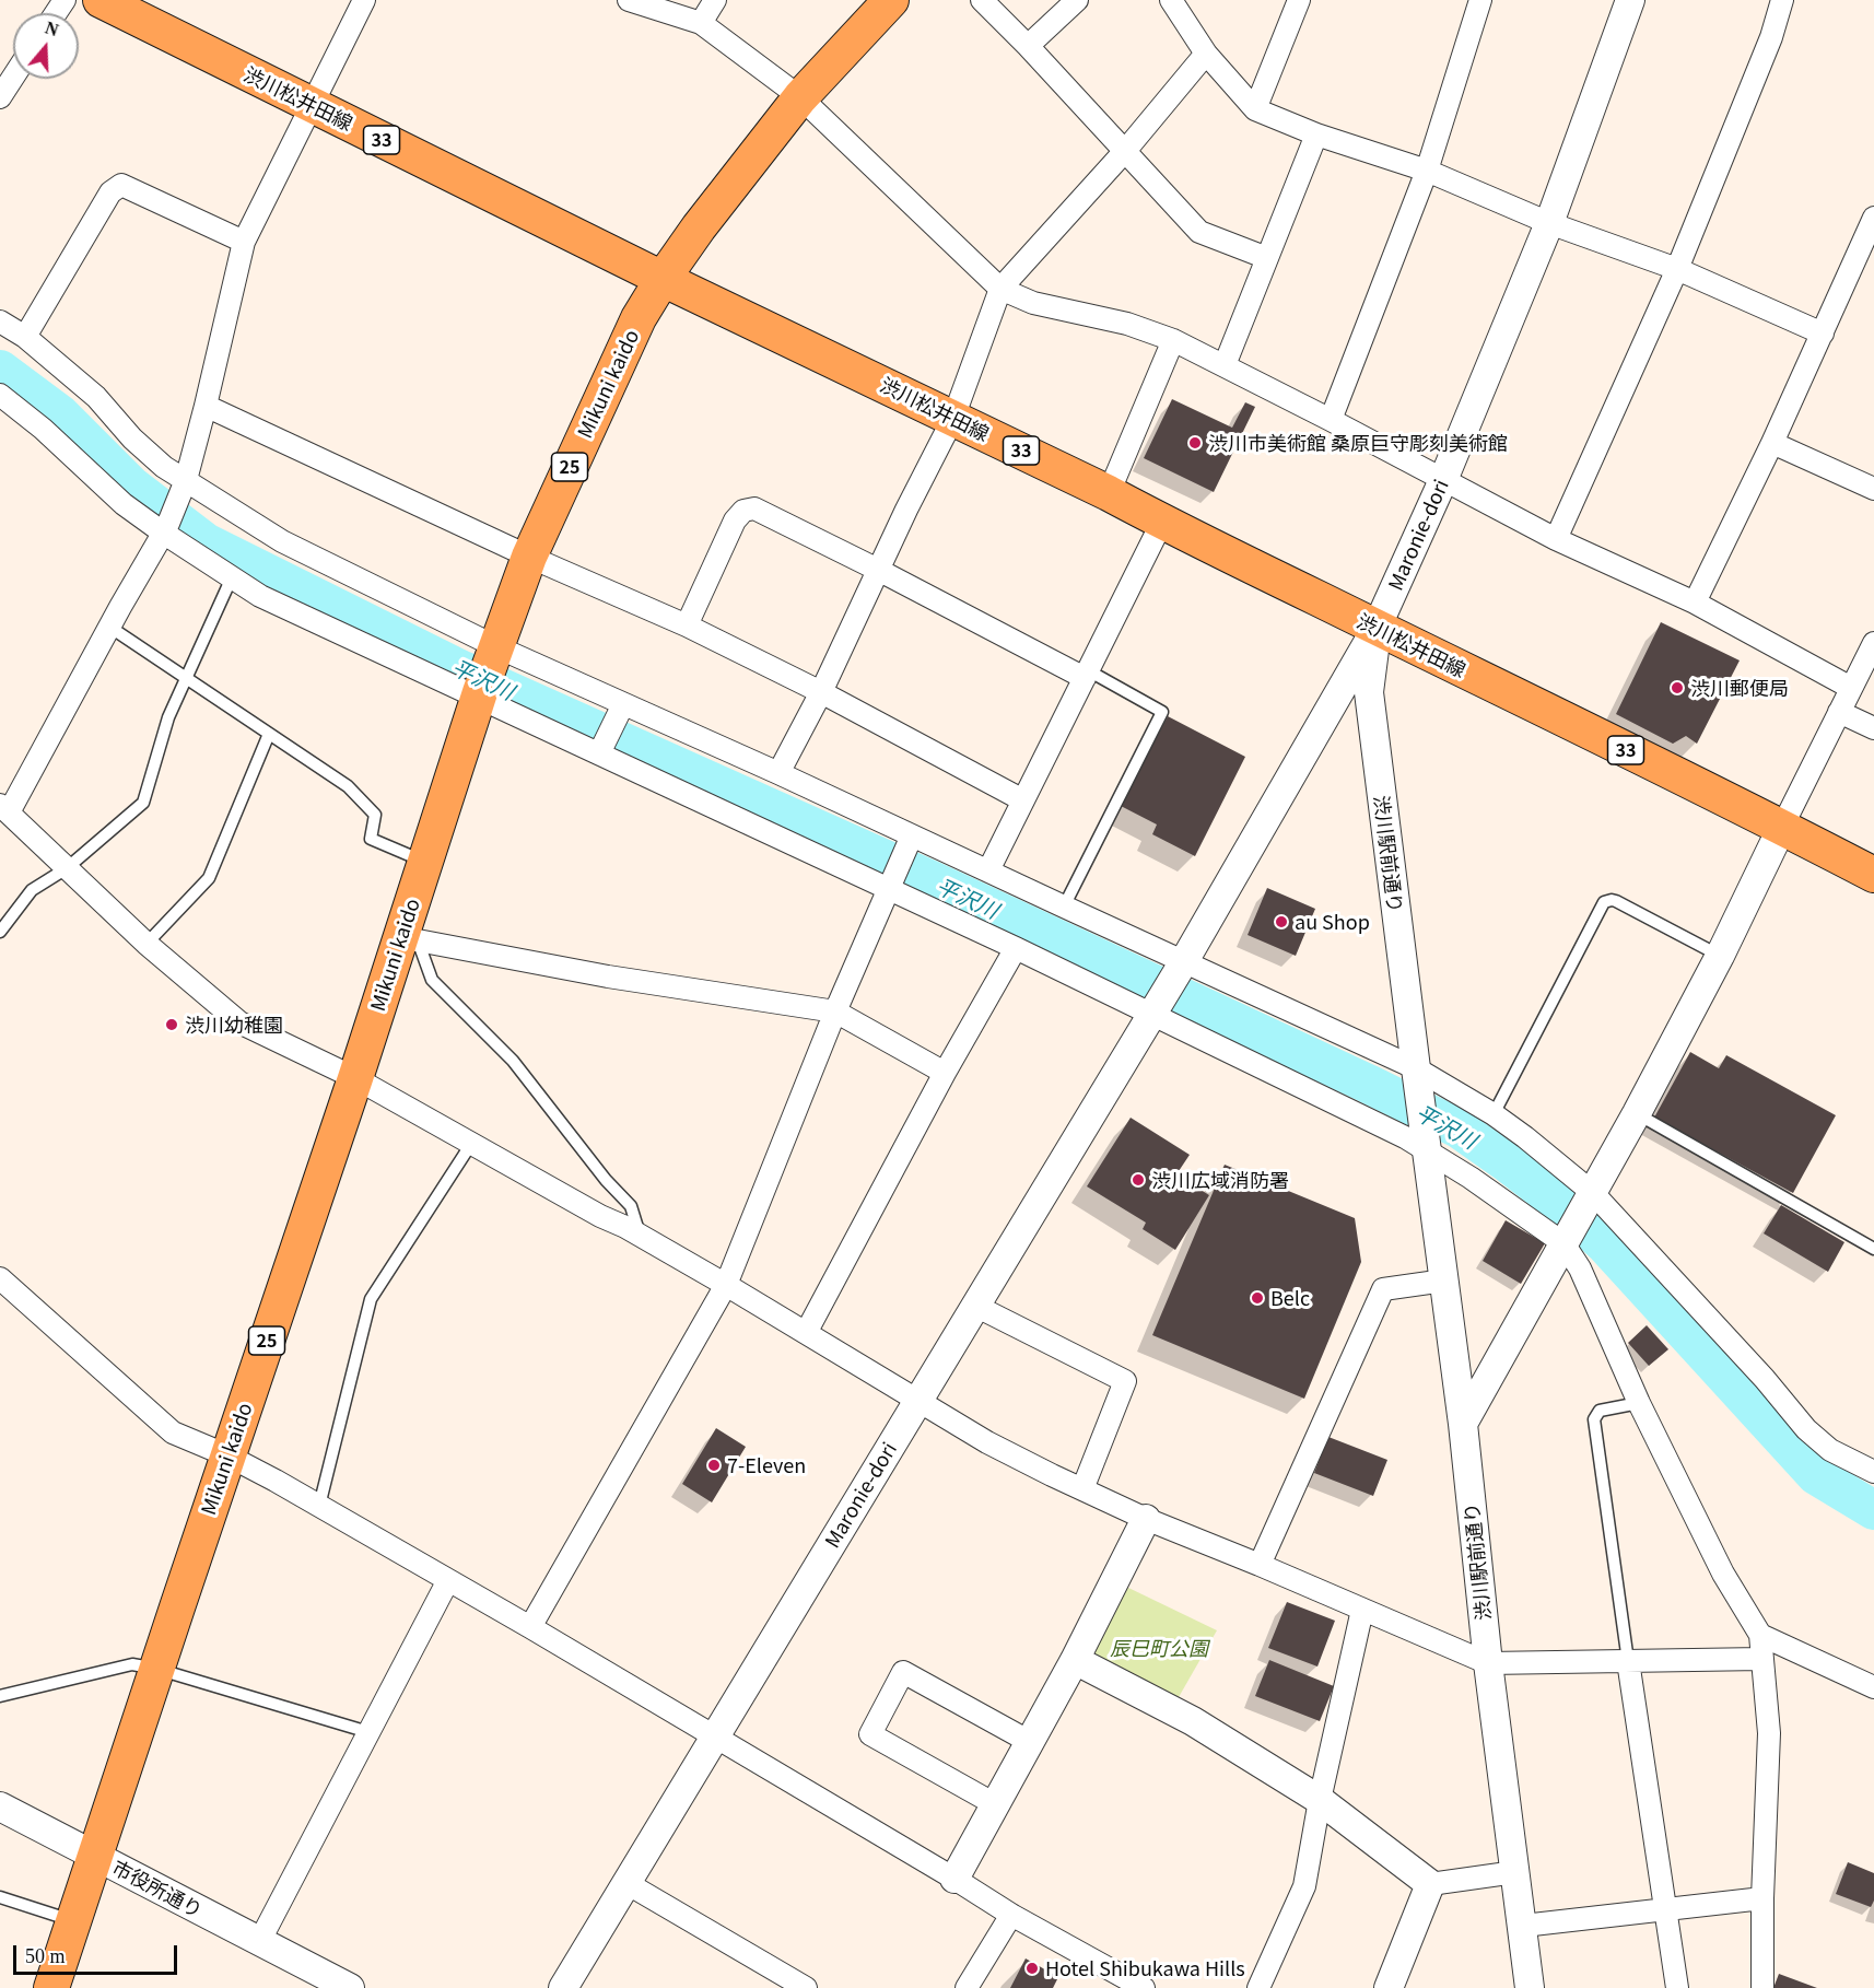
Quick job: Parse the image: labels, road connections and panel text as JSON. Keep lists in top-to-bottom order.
{
  "streets": {
    "main road": [
      "渋川松井田線",
      "33",
      "Mikuni kaido",
      "25"
    ],
    "street": ["Maronie-dori", "渋川駅前通り", "市役所通り"]
  },
  "crossings": [
    ["渋川松井田線", "Mikuni kaido"],
    ["渋川松井田線", "Maronie-dori"],
    ["渋川松井田線", "渋川駅前通り"],
    ["Mikuni kaido", "市役所通り"],
    ["Maronie-dori", "渋川駅前通り"]
  ],
  "water": ["平沢川"],
  "parks": ["辰巳町公園"],
  "places": [
    "渋川市美術館 桑原巨守彫刻美術館",
    "渋川郵便局",
    "au Shop",
    "渋川幼稚園",
    "渋川広域消防署",
    "Belc",
    "7-Eleven",
    "Hotel Shibukawa Hills"
  ],
  "scale_bar": "50 m",
  "north": "top"
}
